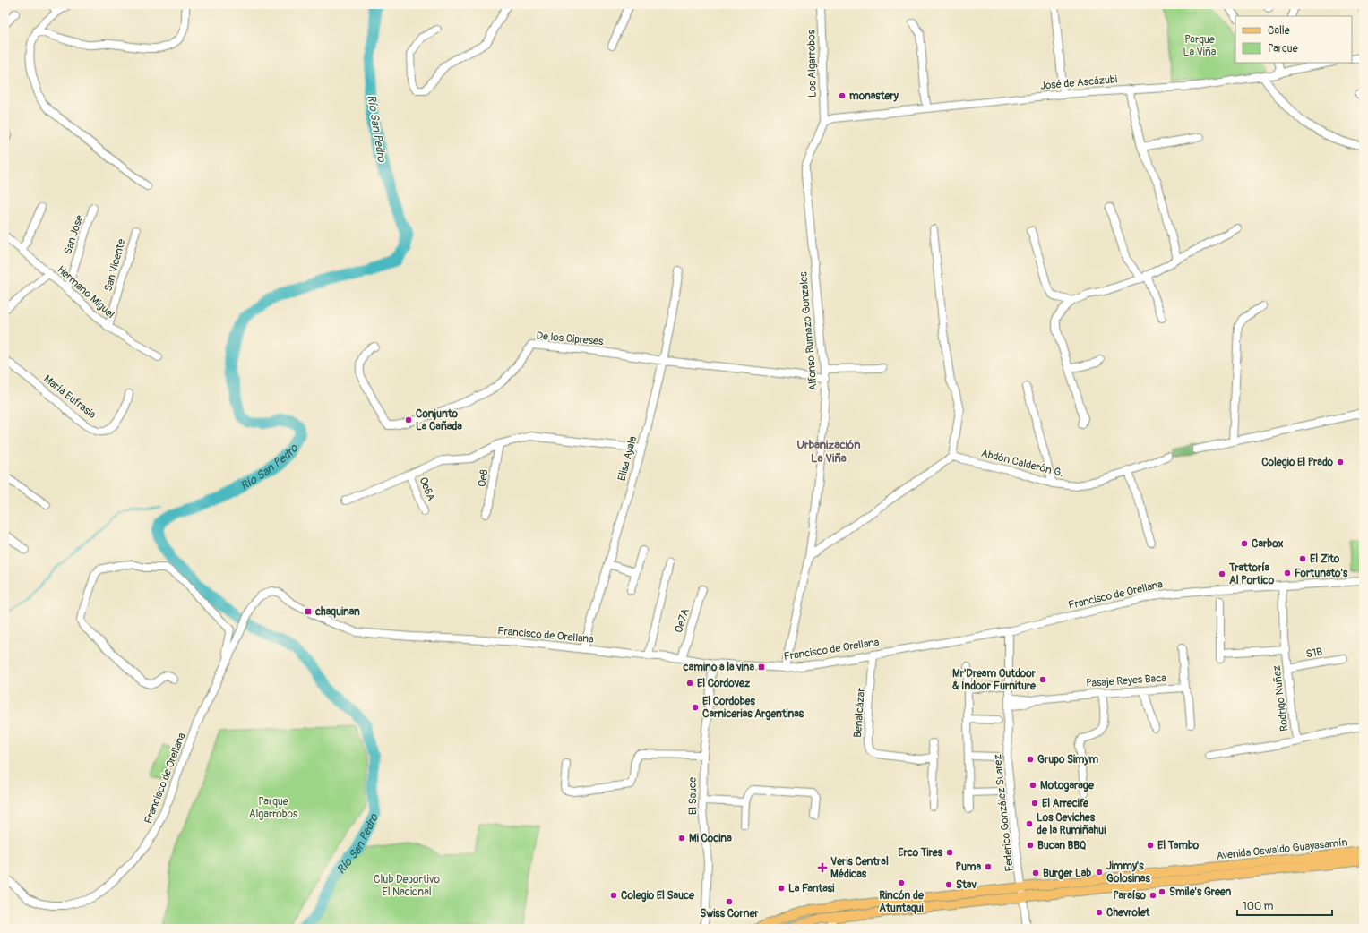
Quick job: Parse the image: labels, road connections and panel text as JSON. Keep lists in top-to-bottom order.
{
  "streets": {
    "main road": ["Avenida Oswaldo Guayasamín"],
    "street": [
      "Los Algarrobos",
      "José de Ascázubi",
      "San Jose",
      "San Vicente",
      "Hermano Miguel",
      "Alfonso Rumazo Gonzales",
      "De los Cipreses",
      "María Eufrasia",
      "Elisa Ayala",
      "Abdón Calderón G.",
      "Oe8",
      "Oe8A",
      "Francisco de Orellana",
      "Oe7A",
      "S1B",
      "Pasaje Reyes Baca",
      "Rodrigo Nuñez",
      "Benalcázar",
      "El Sauce",
      "Federico González Suarez"
    ]
  },
  "crossings": [
    ["Los Algarrobos", "José de Ascázubi"],
    ["Los Algarrobos", "Alfonso Rumazo Gonzales"],
    ["José de Ascázubi", "Alfonso Rumazo Gonzales"],
    ["San Jose", "Hermano Miguel"],
    ["San Vicente", "Hermano Miguel"],
    ["Alfonso Rumazo Gonzales", "De los Cipreses"],
    ["Alfonso Rumazo Gonzales", "Francisco de Orellana"],
    ["De los Cipreses", "Elisa Ayala"],
    ["Elisa Ayala", "Francisco de Orellana"],
    ["Francisco de Orellana", "Oe7A"],
    ["Francisco de Orellana", "Rodrigo Nuñez"],
    ["Francisco de Orellana", "Benalcázar"],
    ["Francisco de Orellana", "El Sauce"],
    ["Francisco de Orellana", "Federico González Suarez"],
    ["S1B", "Rodrigo Nuñez"],
    ["Pasaje Reyes Baca", "Federico González Suarez"],
    ["Federico González Suarez", "Avenida Oswaldo Guayasamín"]
  ],
  "districts": ["Urbanización La Viña"],
  "water": ["Río San Pedro"],
  "parks": ["Parque La Viña", "Parque Algarrobos", "Club Deportivo El Nacional"],
  "places": {
    "other": [
      "monastery",
      "Conjunto La Cañada",
      "Colegio El Prado",
      "Carbox",
      "El Zito",
      "Fortunato's",
      "Trattoría Al Portico",
      "Mr'Dream Outdoor & Indoor Furniture",
      "El Cordovez",
      "El Cordobes Carnicerias Argentinas",
      "Grupo Simym",
      "Motogarage",
      "El Arrecife",
      "Los Ceviches de la Rumiñahui",
      "Mi Cocina",
      "Bucan BBQ",
      "El Tambo",
      "Erco Tires",
      "Puma",
      "Jimmy's Golosinas",
      "Burger Lab",
      "Rincón de Atuntaqui",
      "Stav",
      "La Fantasi",
      "Smile's Green",
      "Colegio El Sauce",
      "Paraíso",
      "Swiss Corner",
      "Chevrolet"
    ],
    "transit": ["chaquinan", "camino a la vina"],
    "health": ["Veris Central Médicas"]
  },
  "legend": ["Calle", "Parque"],
  "scale_bar": "100 m"
}
